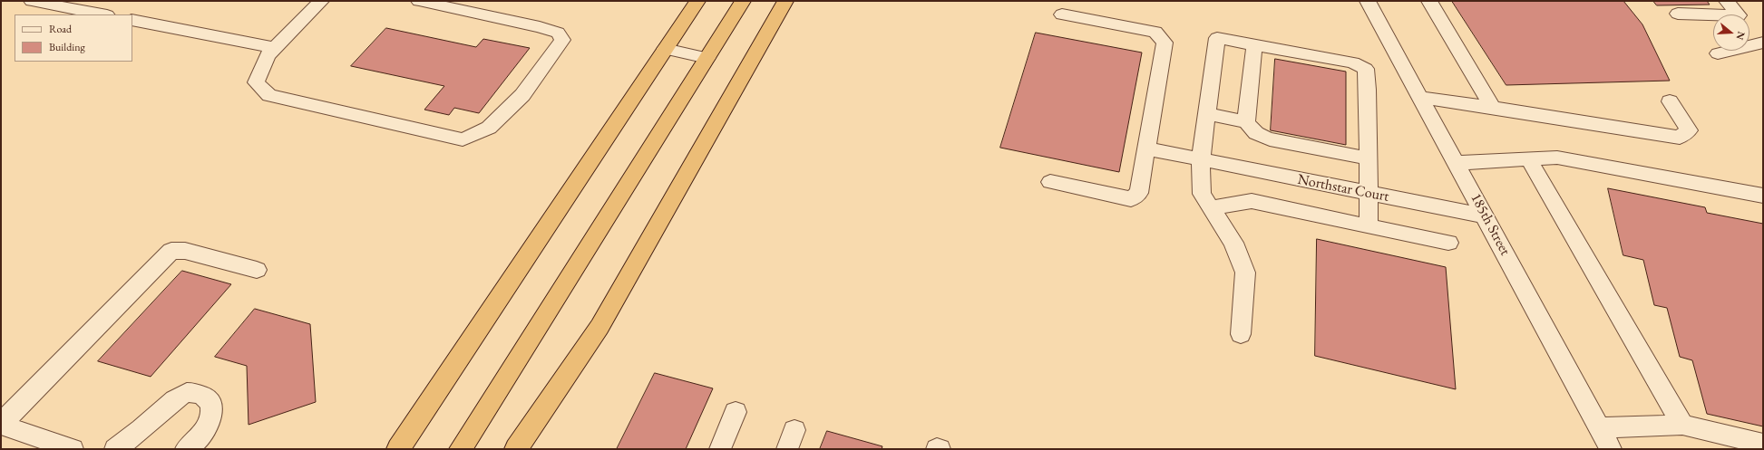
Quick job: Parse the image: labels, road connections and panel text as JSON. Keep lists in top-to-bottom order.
{
  "streets": {
    "street": ["Northstar Court", "185th Street"]
  },
  "crossings": [
    ["Northstar Court", "185th Street"]
  ],
  "legend": ["Road", "Building"],
  "north": "right"
}
